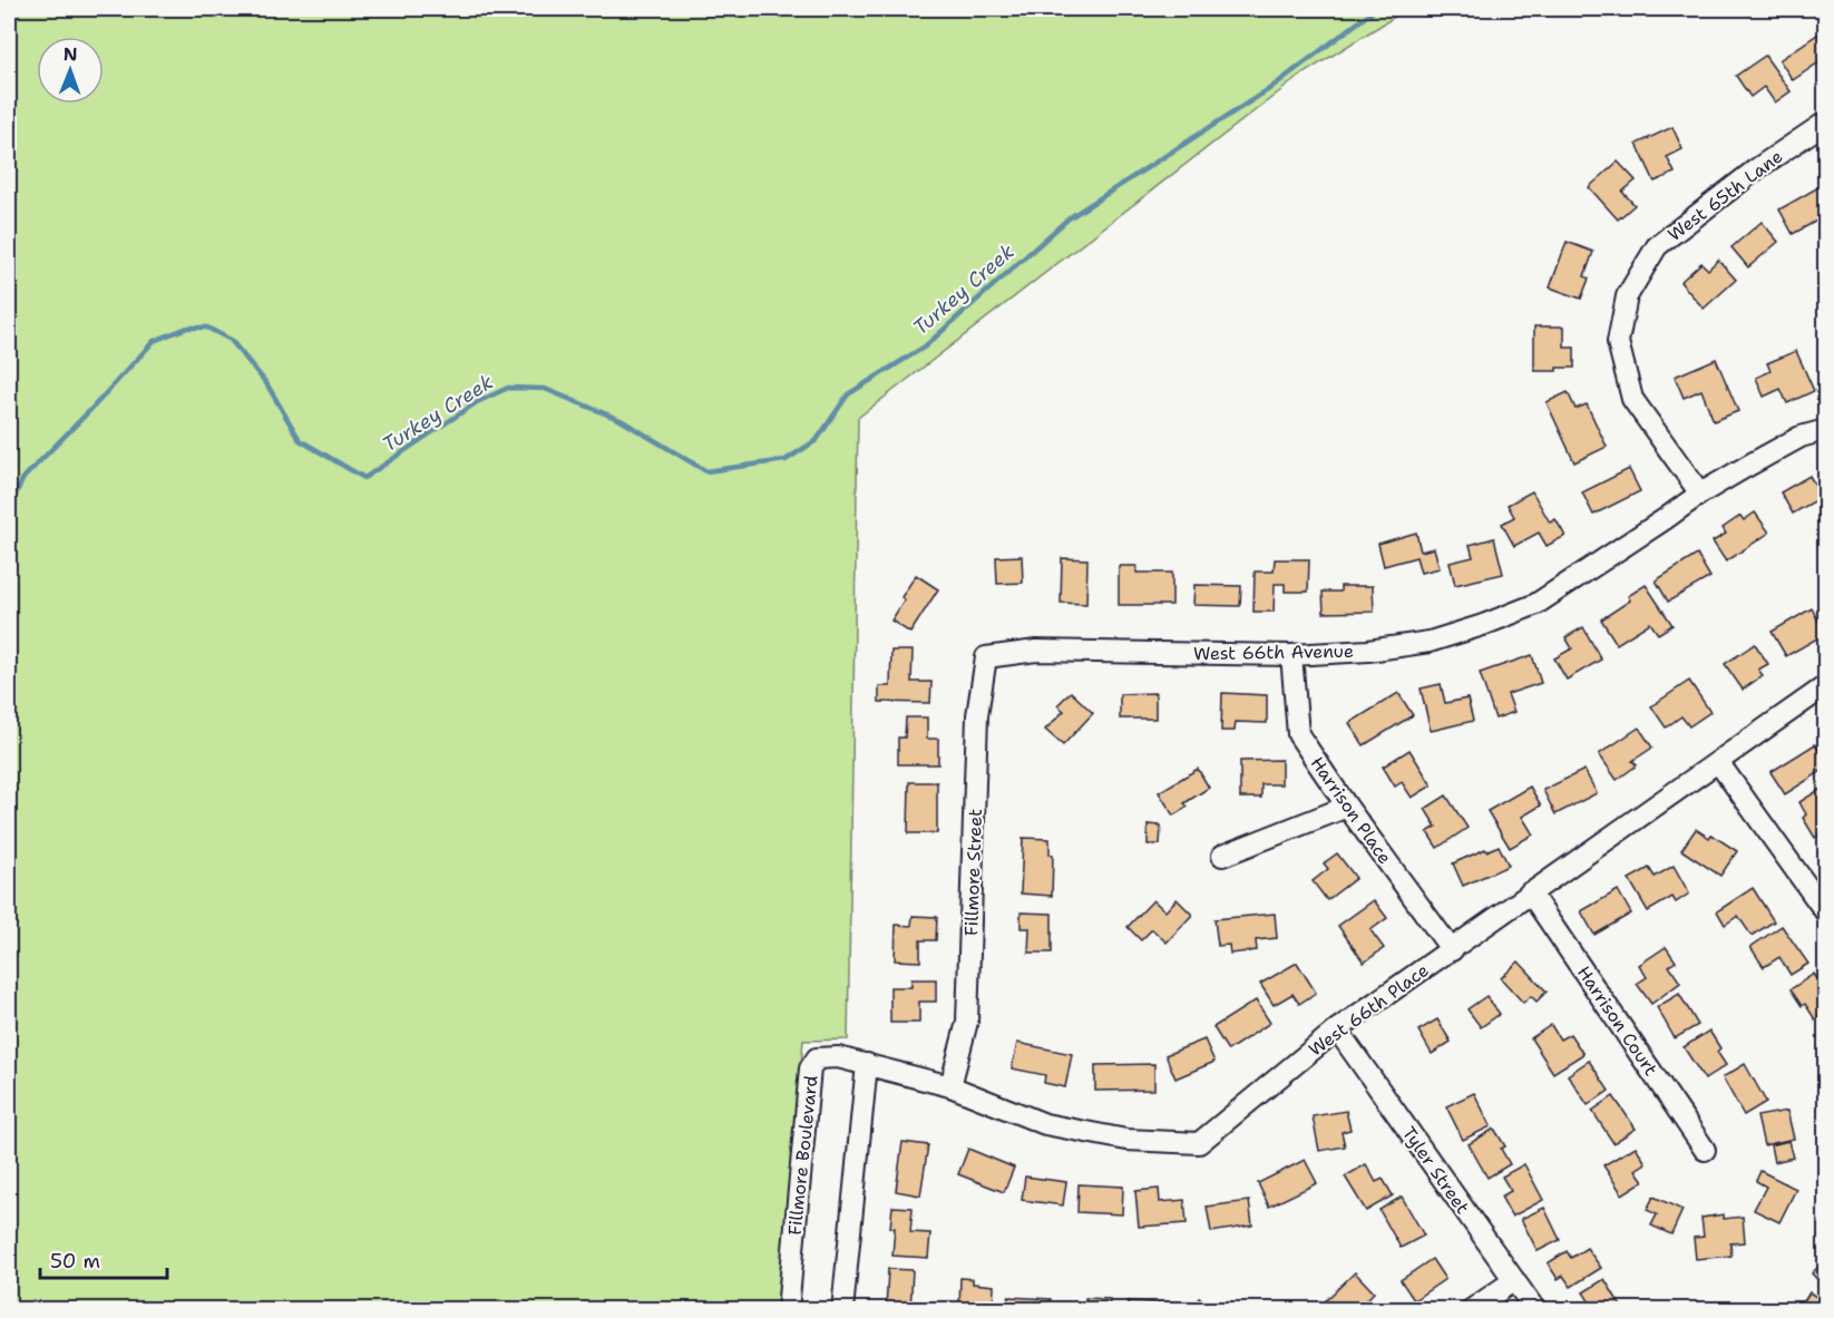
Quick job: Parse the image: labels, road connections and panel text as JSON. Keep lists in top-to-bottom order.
{
  "streets": {
    "street": [
      "West 65th Lane",
      "West 66th Avenue",
      "Harrison Place",
      "Fillmore Street",
      "West 66th Place",
      "Harrison Court",
      "Fillmore Boulevard",
      "Tyler Street"
    ]
  },
  "crossings": [
    ["West 65th Lane", "West 66th Avenue"],
    ["West 66th Avenue", "Harrison Place"],
    ["West 66th Avenue", "Fillmore Street"],
    ["Harrison Place", "West 66th Place"],
    ["Fillmore Street", "West 66th Place"],
    ["West 66th Place", "Harrison Court"],
    ["West 66th Place", "Fillmore Boulevard"],
    ["West 66th Place", "Tyler Street"]
  ],
  "water": ["Turkey Creek"],
  "scale_bar": "50 m",
  "north": "top"
}
